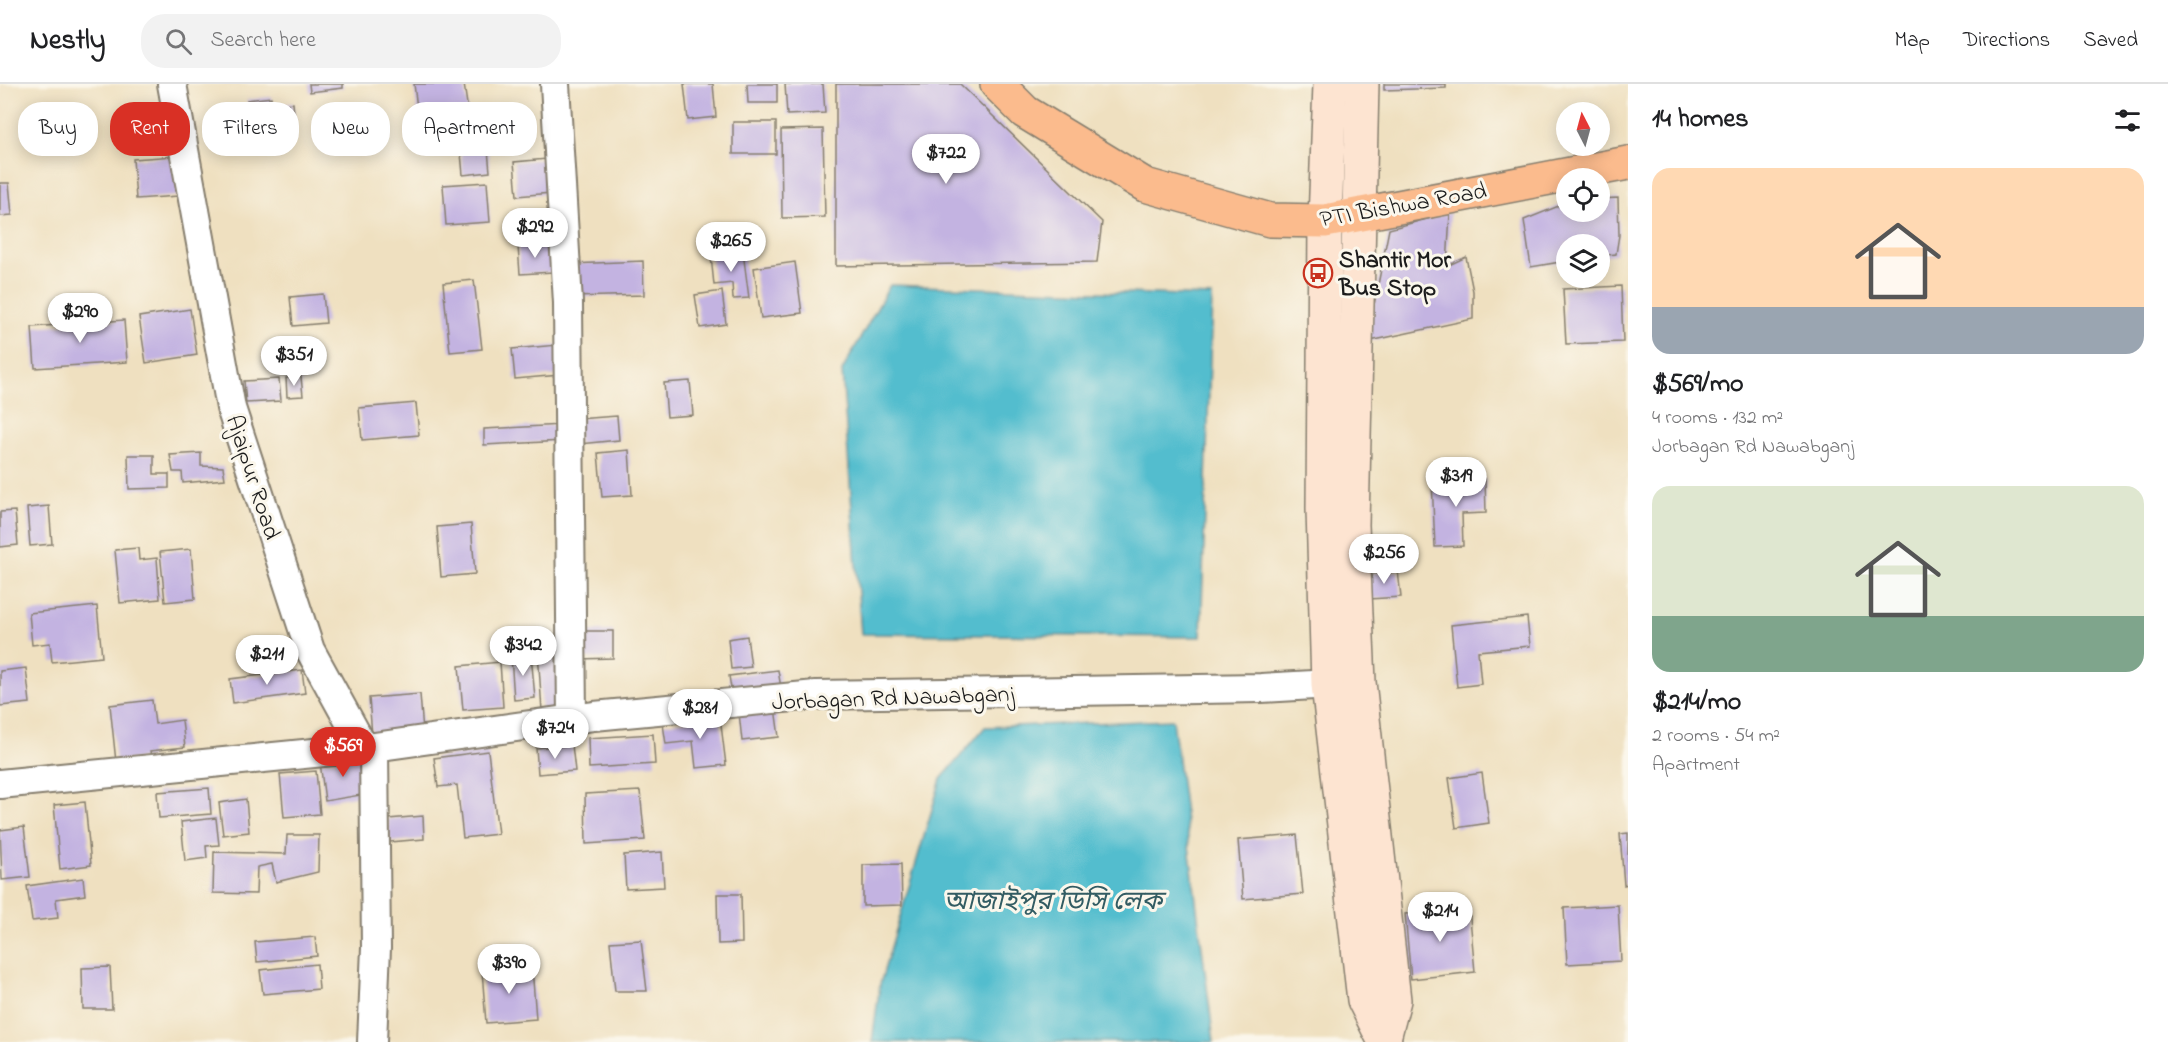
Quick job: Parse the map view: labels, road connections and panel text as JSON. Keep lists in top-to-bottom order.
{
  "streets": {
    "highway": ["PTI Bishwa Road"],
    "street": ["Ajaipur Road", "Jorbagan Rd Nawabganj"]
  },
  "crossings": [
    ["Ajaipur Road", "Jorbagan Rd Nawabganj"]
  ],
  "water": ["আজাইপুর ডিসি লেক"],
  "places": {
    "bus stop": ["Shantir Mor Bus Stop"]
  },
  "north": "top",
  "page": {
    "header": "Nestly",
    "search": "Search here",
    "nav": ["Map", "Directions", "Saved"],
    "heading": "14 homes",
    "chip": [
      "Buy",
      "Rent",
      "Filters",
      "New",
      "Apartment"
    ],
    "price": [
      "$722",
      "$292",
      "$265",
      "$290",
      "$351",
      "$319",
      "$256",
      "$342",
      "$211",
      "$281",
      "$724",
      "$569",
      "$214",
      "$390"
    ],
    "list": [
      {
        "name": "$569/mo",
        "note": "4 rooms · 132 m² · Jorbagan Rd Nawabganj"
      },
      {
        "name": "$214/mo",
        "note": "2 rooms · 54 m² · Apartment"
      }
    ]
  }
}
